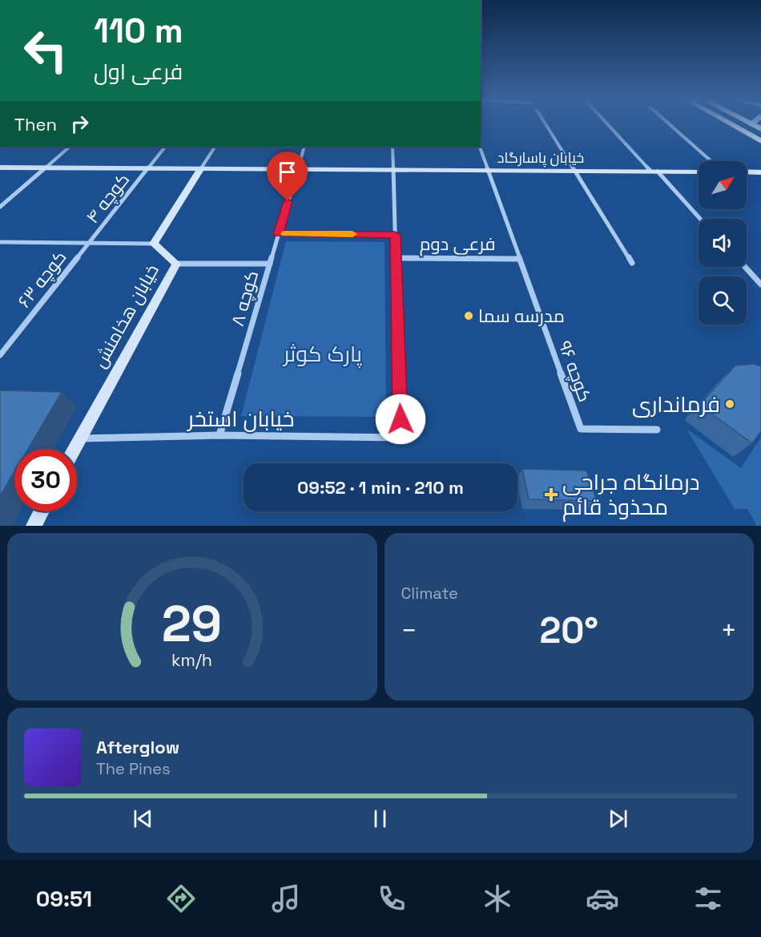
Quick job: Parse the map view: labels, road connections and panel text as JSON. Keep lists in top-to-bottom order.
{
  "streets": {
    "street": [
      "خیابان پاسارگاد",
      "کوچه ۴",
      "فرعی دوم",
      "کوچه ۶۳",
      "کوچه ۸",
      "خیابان هخامنش",
      "کوچه ۹۶",
      "خیابان استخر"
    ]
  },
  "crossings": [
    ["خیابان پاسارگاد", "کوچه ۴"],
    ["خیابان پاسارگاد", "کوچه ۸"],
    ["خیابان پاسارگاد", "خیابان هخامنش"],
    ["خیابان پاسارگاد", "کوچه ۹۶"],
    ["کوچه ۴", "کوچه ۶۳"],
    ["فرعی دوم", "کوچه ۹۶"],
    ["فرعی دوم", "خیابان استخر"],
    ["کوچه ۸", "خیابان استخر"],
    ["خیابان هخامنش", "خیابان استخر"]
  ],
  "parks": ["پارک کوثر"],
  "places": {
    "other": ["مدرسه سما", "فرمانداری"],
    "health": ["درمانگاه جراحی محذوذ قائم"]
  },
  "north": "top right",
  "page": {
    "turn": ["110 m", "فرعی اول"],
    "then": "Then",
    "limit": "30",
    "trip": "09:52 · 1 min · 210 m",
    "tile": "Climate",
    "heat": ["−", "20°", "+"],
    "song": ["Afterglow", "The Pines"],
    "tabs": "09:51",
    "gauge": ["29", "km/h"]
  }
}
